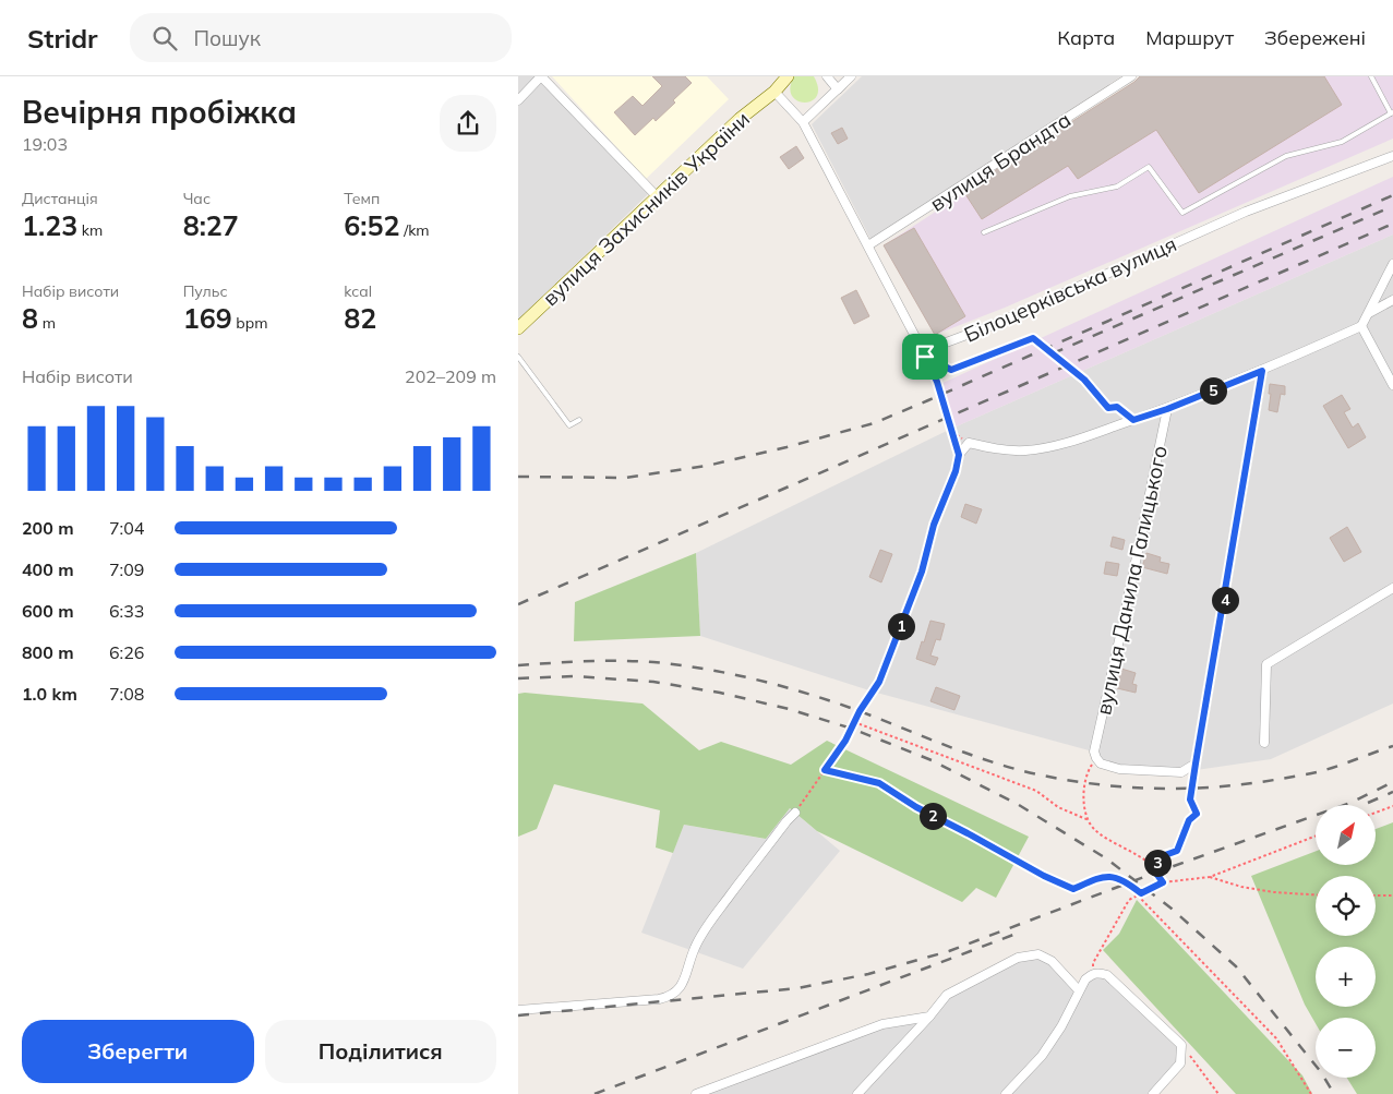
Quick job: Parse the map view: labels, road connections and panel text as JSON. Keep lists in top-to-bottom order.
{
  "streets": {
    "main road": ["вулиця Захисників України"],
    "street": ["вулиця Брандта", "Білоцерківська вулиця", "вулиця Данила Галицького"]
  },
  "crossings": [
    ["вулиця Брандта", "Білоцерківська вулиця"],
    ["вулиця Захисників України", "Білоцерківська вулиця"]
  ],
  "north": "top right",
  "page": {
    "header": "Stridr",
    "search": "Пошук",
    "nav": ["Карта", "Маршрут", "Збережені"],
    "heading": ["Вечірня пробіжка", "19:03"],
    "stats": [
      ["Дистанція", "1.23 km"],
      ["Час", "8:27"],
      ["Темп", "6:52 /km"],
      ["Набір висоти", "8 m"],
      ["Пульс", "169 bpm"],
      ["kcal", "82"]
    ],
    "chart": ["Набір висоти", "202–209 m"],
    "pins": [
      "5",
      "4",
      "1",
      "2",
      "3"
    ],
    "list": [
      {
        "name": "200 m",
        "note": "7:04"
      },
      {
        "name": "400 m",
        "note": "7:09"
      },
      {
        "name": "600 m",
        "note": "6:33"
      },
      {
        "name": "800 m",
        "note": "6:26"
      },
      {
        "name": "1.0 km",
        "note": "7:08"
      }
    ],
    "map_buttons": ["+", "−"],
    "buttons": ["Зберегти", "Поділитися"]
  }
}
